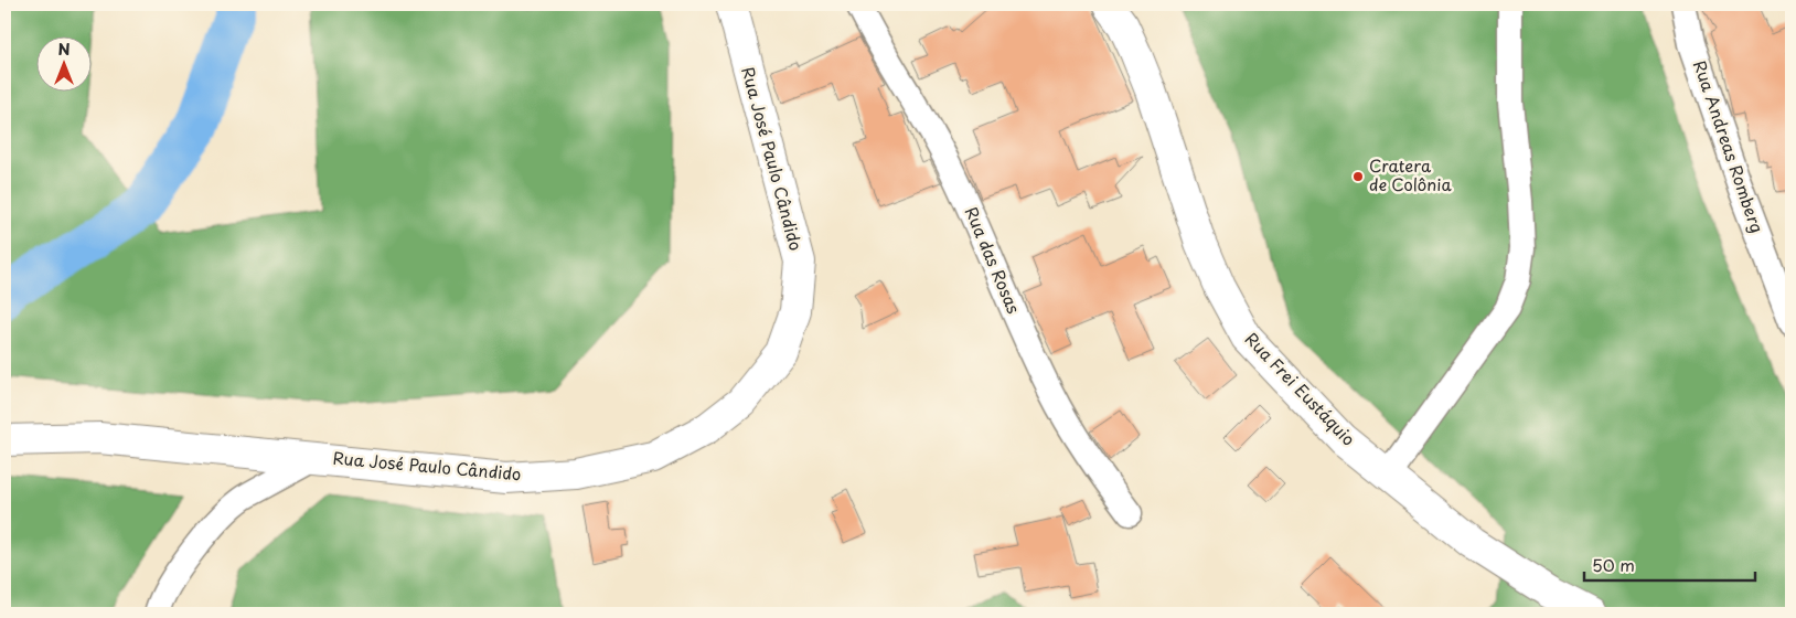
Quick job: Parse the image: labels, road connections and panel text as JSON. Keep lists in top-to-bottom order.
{
  "streets": {
    "street": [
      "Rua Andreas Romberg",
      "Rua José Paulo Cândido",
      "Rua das Rosas",
      "Rua Frei Eustáquio"
    ]
  },
  "places": ["Cratera de Colônia"],
  "scale_bar": "50 m",
  "north": "top"
}
